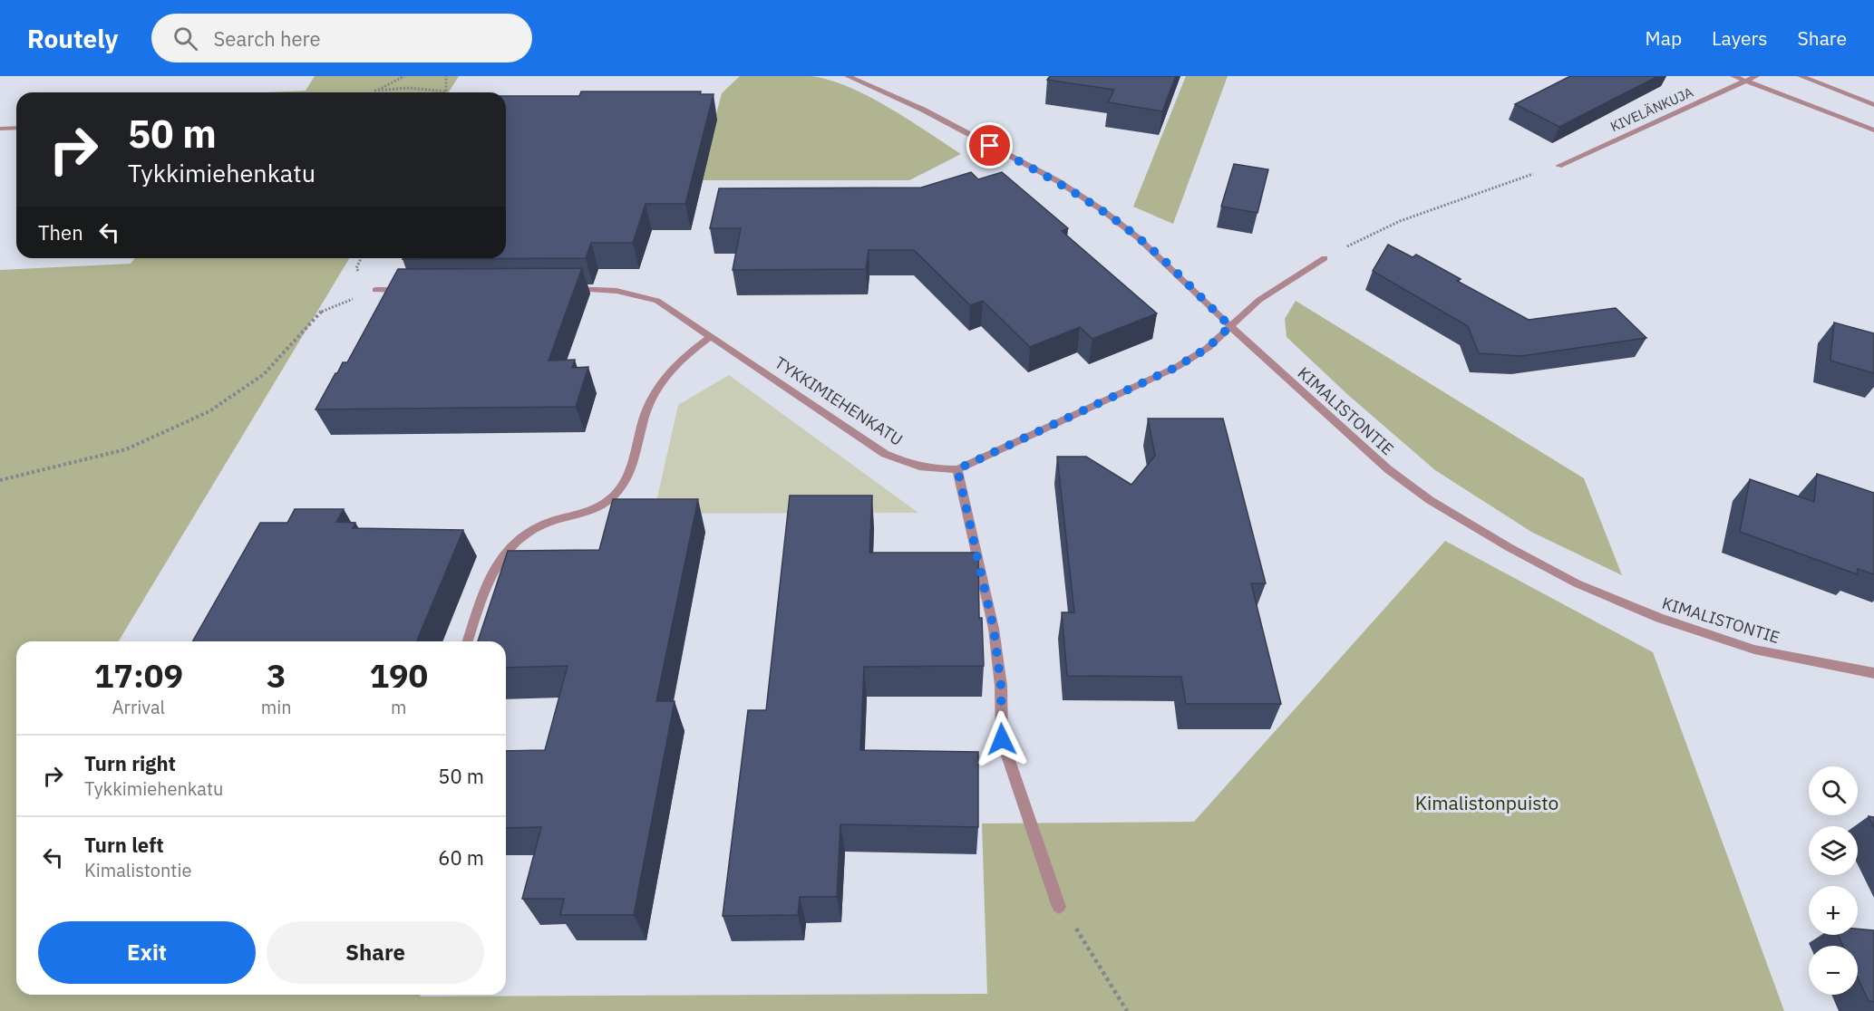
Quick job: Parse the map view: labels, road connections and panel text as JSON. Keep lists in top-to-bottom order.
{
  "streets": {
    "street": ["KIVELÄNKUJA", "TYKKIMIEHENKATU", "KIMALISTONTIE"]
  },
  "crossings": [
    ["TYKKIMIEHENKATU", "KIMALISTONTIE"]
  ],
  "parks": ["Kimalistonpuisto"],
  "page": {
    "header": "Routely",
    "search": "Search here",
    "nav": ["Map", "Layers", "Share"],
    "turn": ["50 m", "Tykkimiehenkatu"],
    "then": "Then",
    "eta": [
      "17:09",
      "Arrival",
      "3",
      "min",
      "190",
      "m"
    ],
    "list": [
      {
        "name": "Turn right",
        "note": "Tykkimiehenkatu",
        "value": "50 m"
      },
      {
        "name": "Turn left",
        "note": "Kimalistontie",
        "value": "60 m"
      }
    ],
    "map_buttons": ["+", "−"],
    "buttons": ["Exit", "Share"]
  }
}
